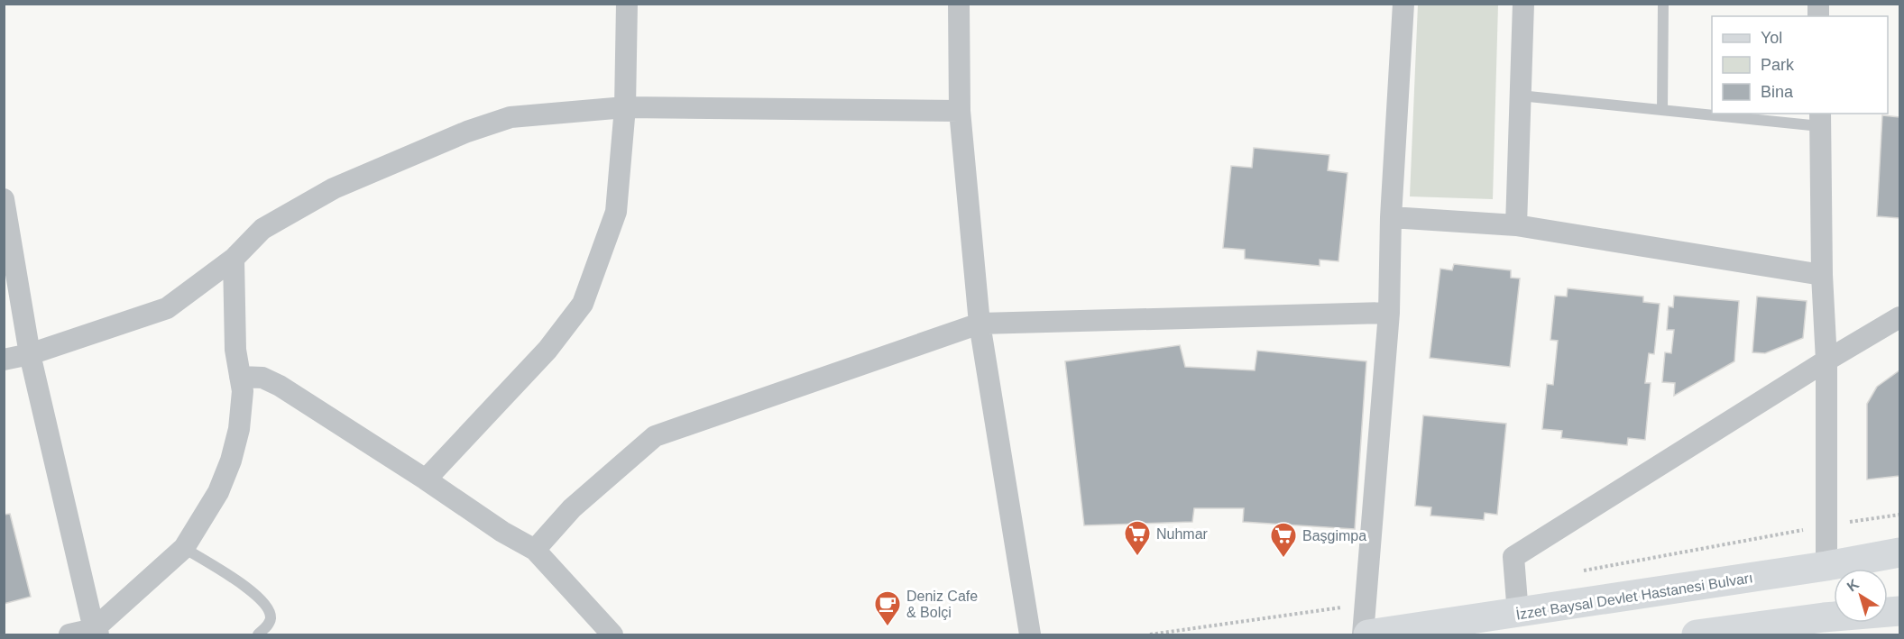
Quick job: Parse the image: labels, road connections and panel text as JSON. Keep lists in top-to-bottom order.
{
  "streets": {
    "main road": ["İzzet Baysal Devlet Hastanesi Bulvarı"]
  },
  "places": {
    "supermarket": ["Nuhmar", "Başgimpa"],
    "cafe": ["Deniz Cafe & Bolçi"]
  },
  "legend": ["Yol", "Park", "Bina"],
  "north": "top left"
}
